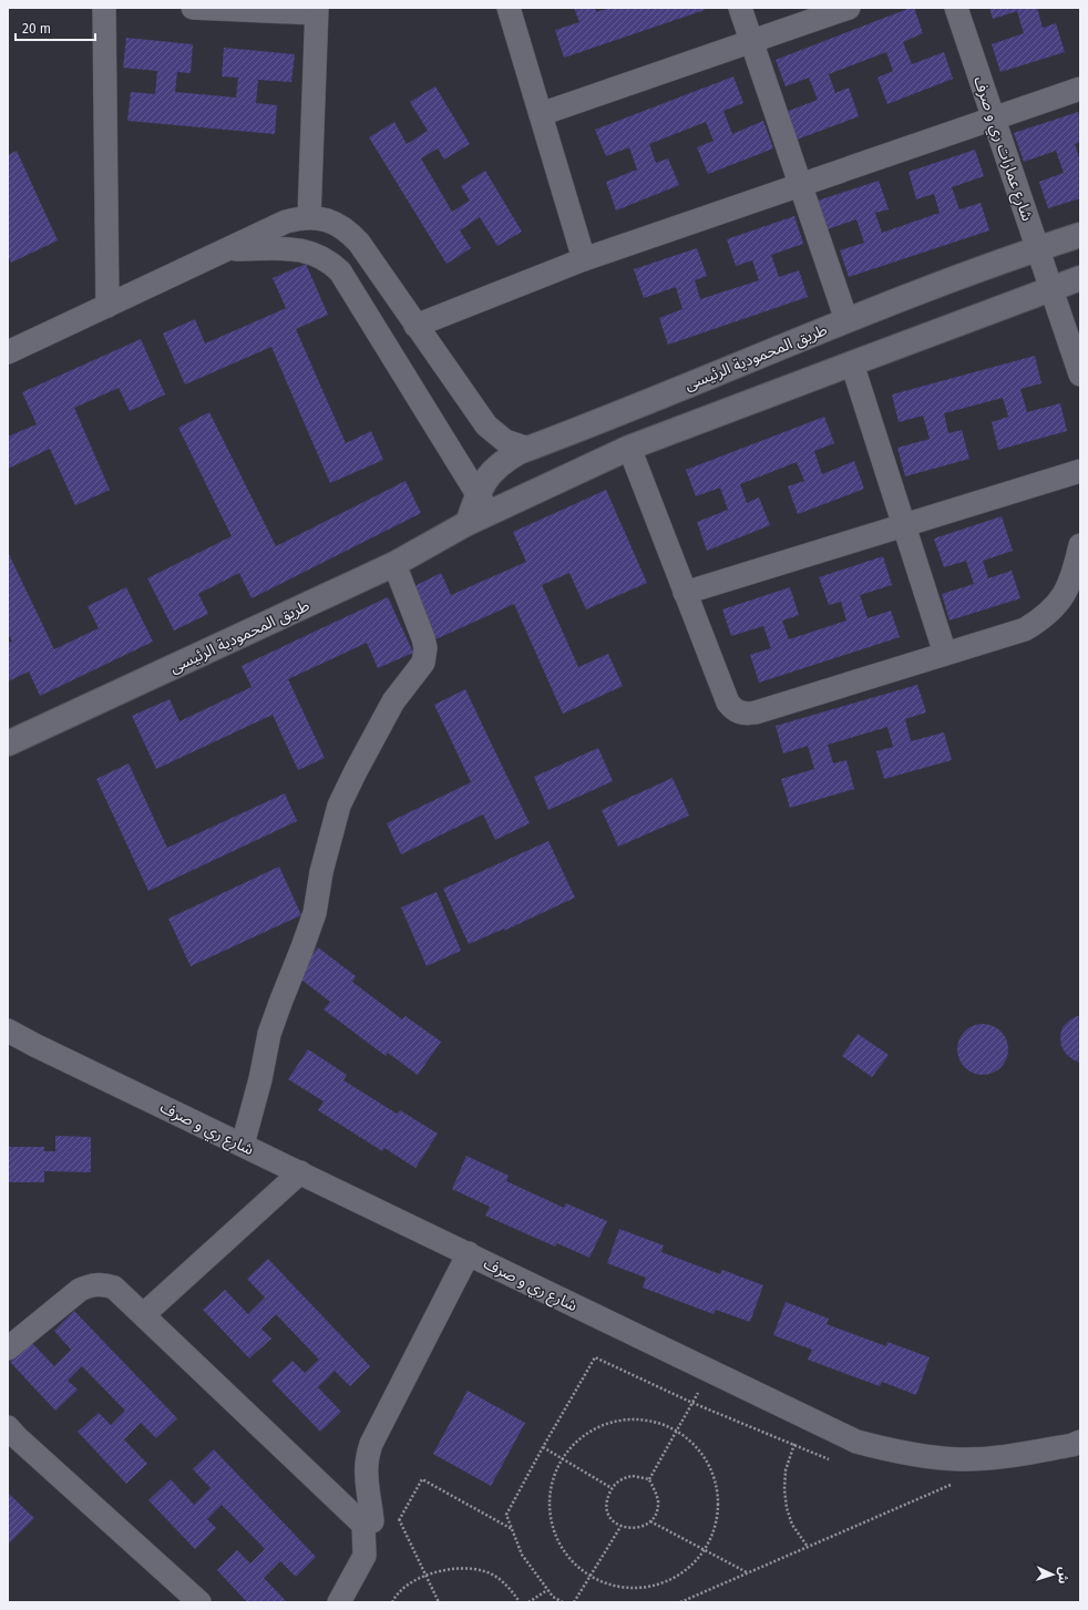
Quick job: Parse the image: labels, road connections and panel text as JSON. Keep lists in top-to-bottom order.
{
  "streets": {
    "street": ["شارع عمارات ري و صرف", "طريق المحمودية الرئيسى", "شارع ري و صرف"]
  },
  "crossings": [
    ["شارع عمارات ري و صرف", "طريق المحمودية الرئيسى"]
  ],
  "scale_bar": "20 m",
  "north": "right"
}
